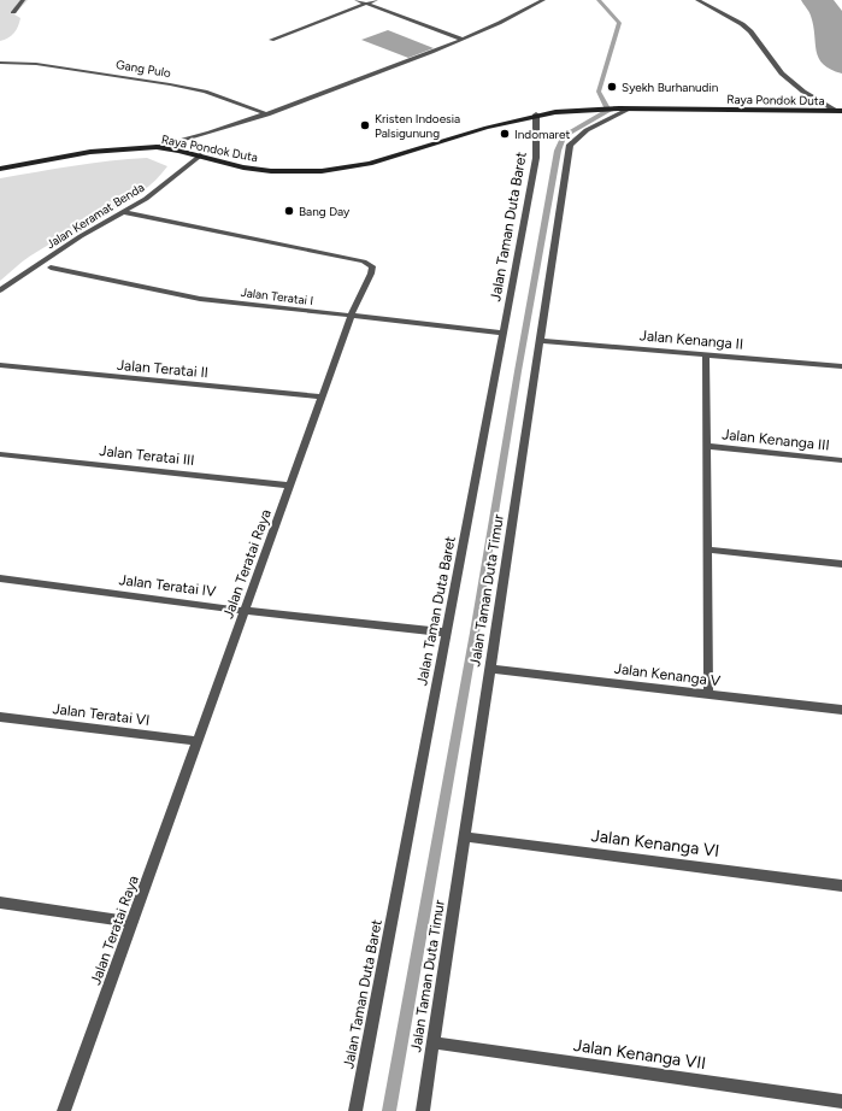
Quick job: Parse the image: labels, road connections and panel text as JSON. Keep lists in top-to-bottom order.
{
  "streets": {
    "main road": ["Raya Pondok Duta"],
    "street": [
      "Gang Pulo",
      "Jalan Keramat Benda",
      "Jalan Taman Duta Baret",
      "Jalan Teratai I",
      "Jalan Kenanga II",
      "Jalan Teratai II",
      "Jalan Kenanga III",
      "Jalan Teratai III",
      "Jalan Teratai Raya",
      "Jalan Teratai IV",
      "Jalan Taman Duta Timur",
      "Jalan Kenanga V",
      "Jalan Teratai VI",
      "Jalan Kenanga VI",
      "Jalan Kenanga VII"
    ]
  },
  "crossings": [
    ["Raya Pondok Duta", "Jalan Keramat Benda"],
    ["Raya Pondok Duta", "Jalan Taman Duta Baret"],
    ["Raya Pondok Duta", "Jalan Taman Duta Timur"],
    ["Jalan Keramat Benda", "Jalan Teratai Raya"],
    ["Jalan Taman Duta Baret", "Jalan Teratai I"],
    ["Jalan Taman Duta Baret", "Jalan Teratai IV"],
    ["Jalan Teratai I", "Jalan Teratai Raya"],
    ["Jalan Kenanga II", "Jalan Taman Duta Timur"],
    ["Jalan Teratai II", "Jalan Teratai Raya"],
    ["Jalan Teratai III", "Jalan Teratai Raya"],
    ["Jalan Teratai Raya", "Jalan Teratai IV"],
    ["Jalan Teratai Raya", "Jalan Teratai VI"],
    ["Jalan Taman Duta Timur", "Jalan Kenanga V"],
    ["Jalan Taman Duta Timur", "Jalan Kenanga VI"],
    ["Jalan Taman Duta Timur", "Jalan Kenanga VII"]
  ],
  "places": [
    "Syekh Burhanudin",
    "Kristen Indoesia Palsigunung",
    "Indomaret",
    "Bang Day"
  ]
}
